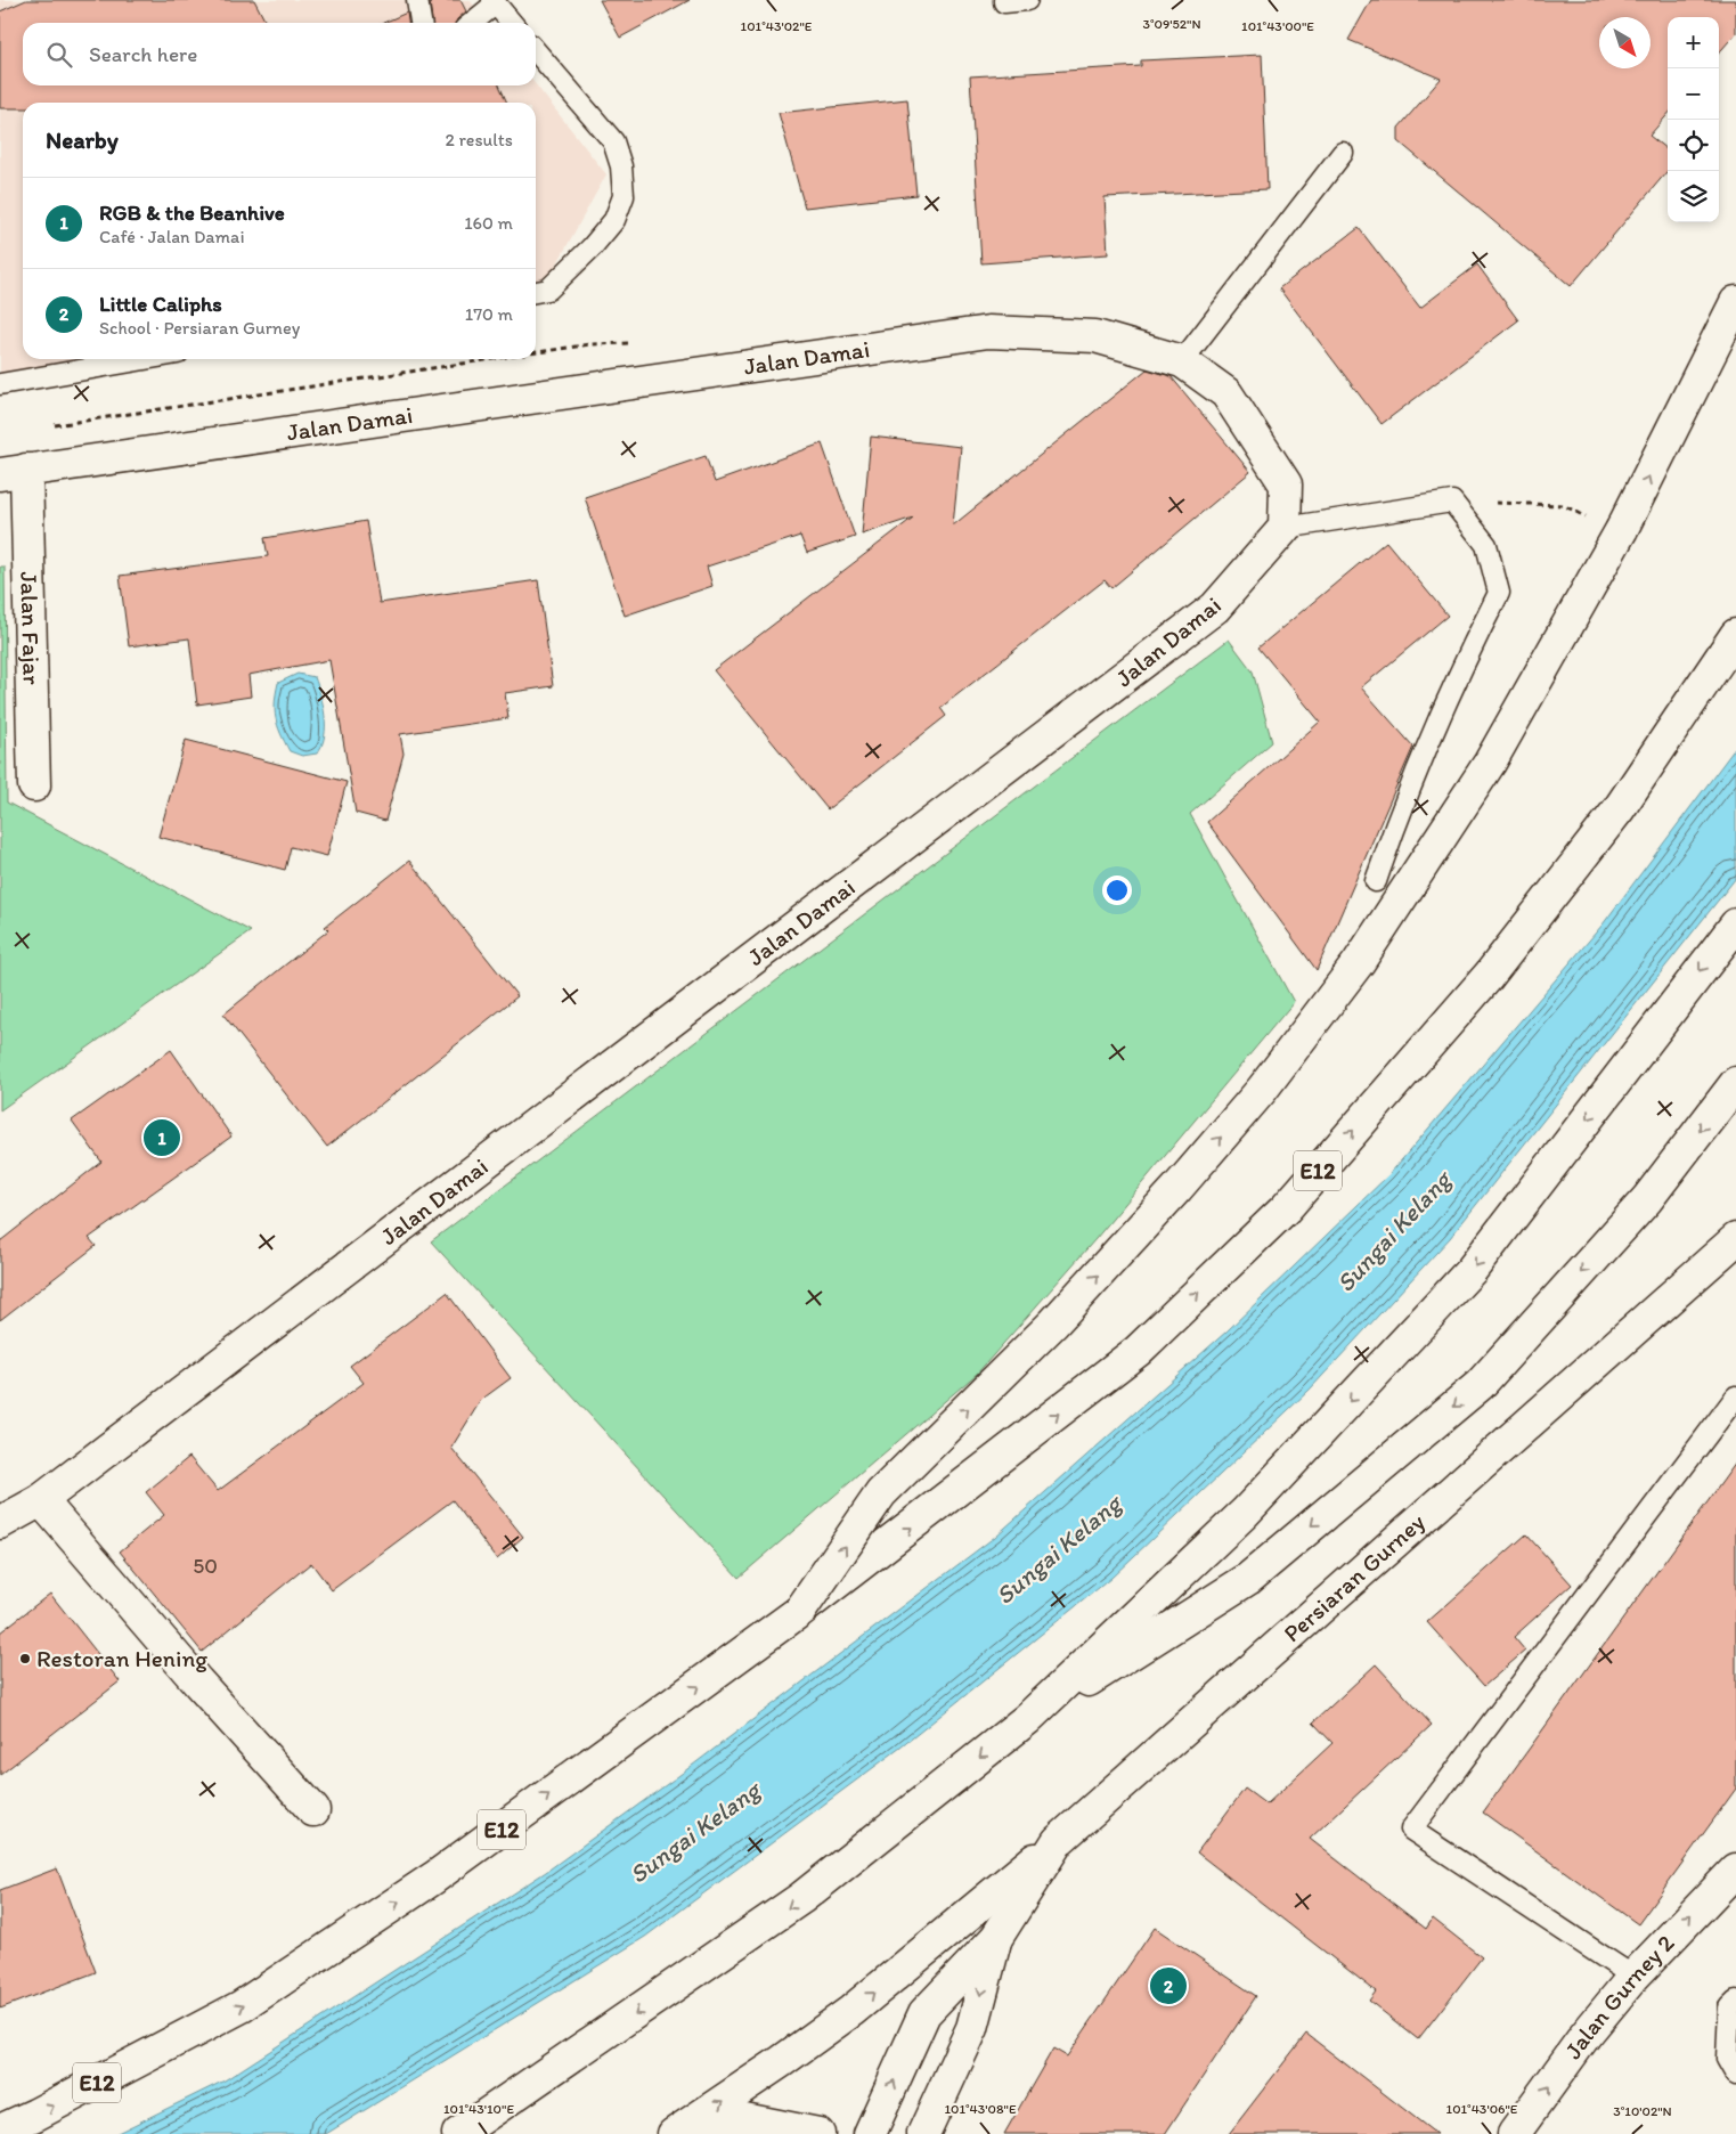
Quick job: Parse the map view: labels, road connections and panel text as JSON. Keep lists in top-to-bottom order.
{
  "streets": {
    "main road": [
      "Jalan Damai",
      "Jalan Fajar",
      "E12",
      "Persiaran Gurney",
      "Jalan Gurney 2"
    ]
  },
  "crossings": [
    ["Jalan Damai", "Jalan Fajar"]
  ],
  "one_way": ["Jalan Gurney 2"],
  "water": ["Sungai Kelang"],
  "places": ["Restoran Hening"],
  "house_numbers": ["50"],
  "north": "bottom right",
  "page": {
    "map_buttons": ["+", "−"],
    "search": "Search here",
    "heading": ["Nearby", "2 results"],
    "list": [
      {
        "mark": "1",
        "name": "RGB & the Beanhive",
        "note": "Café · Jalan Damai",
        "value": "160 m"
      },
      {
        "mark": "2",
        "name": "Little Caliphs",
        "note": "School · Persiaran Gurney",
        "value": "170 m"
      }
    ],
    "pins": ["1", "2"]
  },
  "coordinates": [
    "3°09'52\"N",
    "101°43'02\"E",
    "101°43'00\"E",
    "101°43'10\"E",
    "101°43'08\"E",
    "101°43'06\"E",
    "3°10'02\"N"
  ]
}
